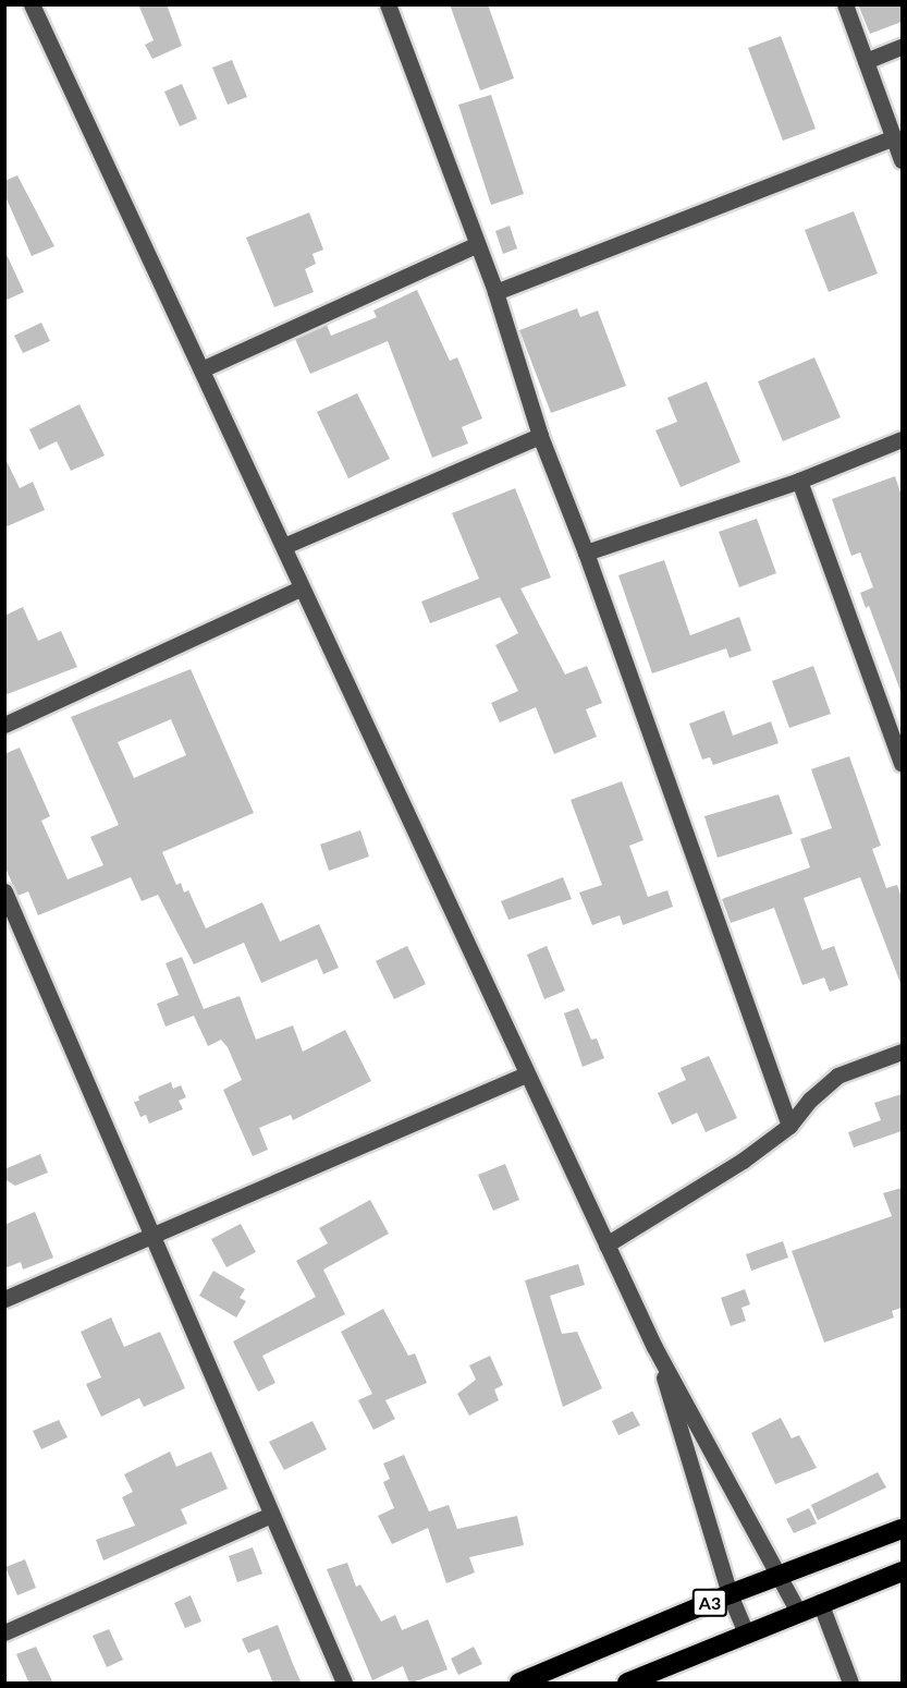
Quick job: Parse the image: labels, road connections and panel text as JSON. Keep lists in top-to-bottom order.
{
  "streets": {
    "highway": ["A3"]
  }
}
